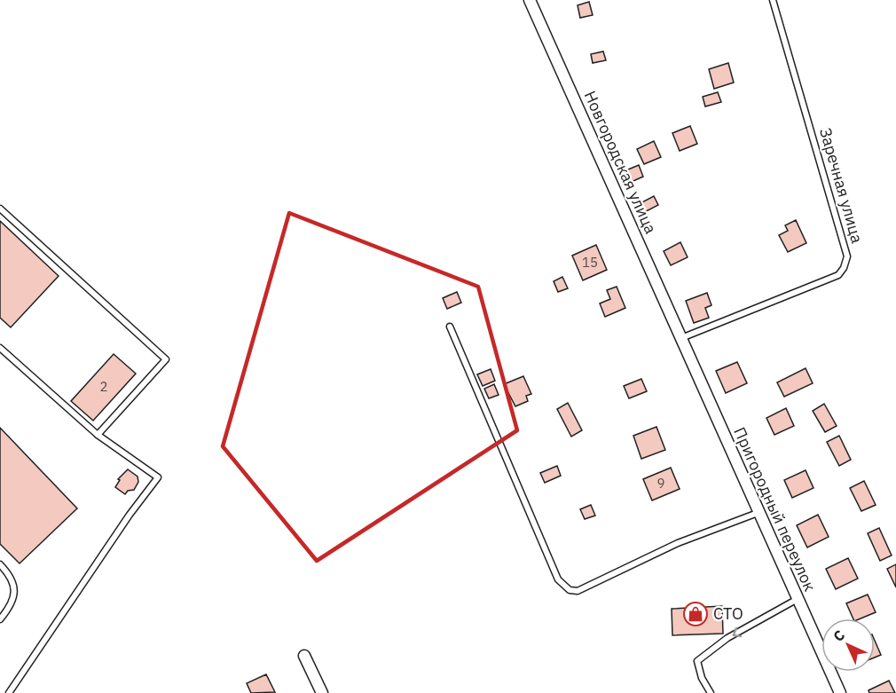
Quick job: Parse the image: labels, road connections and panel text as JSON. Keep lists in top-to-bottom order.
{
  "streets": {
    "street": ["Новгородская улица", "Пригородный переулок"],
    "lane": ["Заречная улица"]
  },
  "crossings": [
    ["Новгородская улица", "Заречная улица"],
    ["Новгородская улица", "Пригородный переулок"],
    ["Заречная улица", "Пригородный переулок"]
  ],
  "places": {
    "shop": ["СТО"]
  },
  "house_numbers": ["15", "2", "9"],
  "north": "top left"
}
